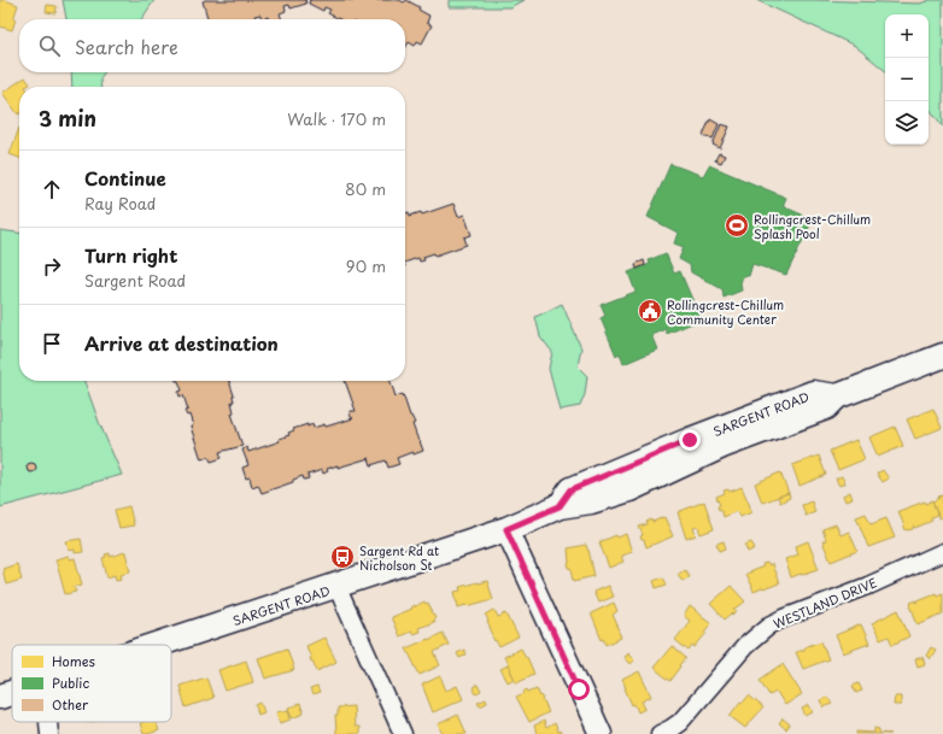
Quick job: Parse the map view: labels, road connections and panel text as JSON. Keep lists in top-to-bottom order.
{
  "streets": {
    "main road": ["SARGENT ROAD"],
    "street": ["WESTLAND DRIVE"]
  },
  "places": {
    "sports": ["Rollingcrest-Chillum Splash Pool"],
    "public building": ["Rollingcrest-Chillum Community Center"],
    "bus stop": ["Sargent Rd at Nicholson St"]
  },
  "legend": ["Homes", "Public", "Other"],
  "page": {
    "map_buttons": ["+", "−"],
    "search": "Search here",
    "heading": ["3 min", "Walk · 170 m"],
    "list": [
      ["Continue", "Ray Road", "80 m"],
      ["Turn right", "Sargent Road", "90 m"],
      "Arrive at destination"
    ]
  }
}
